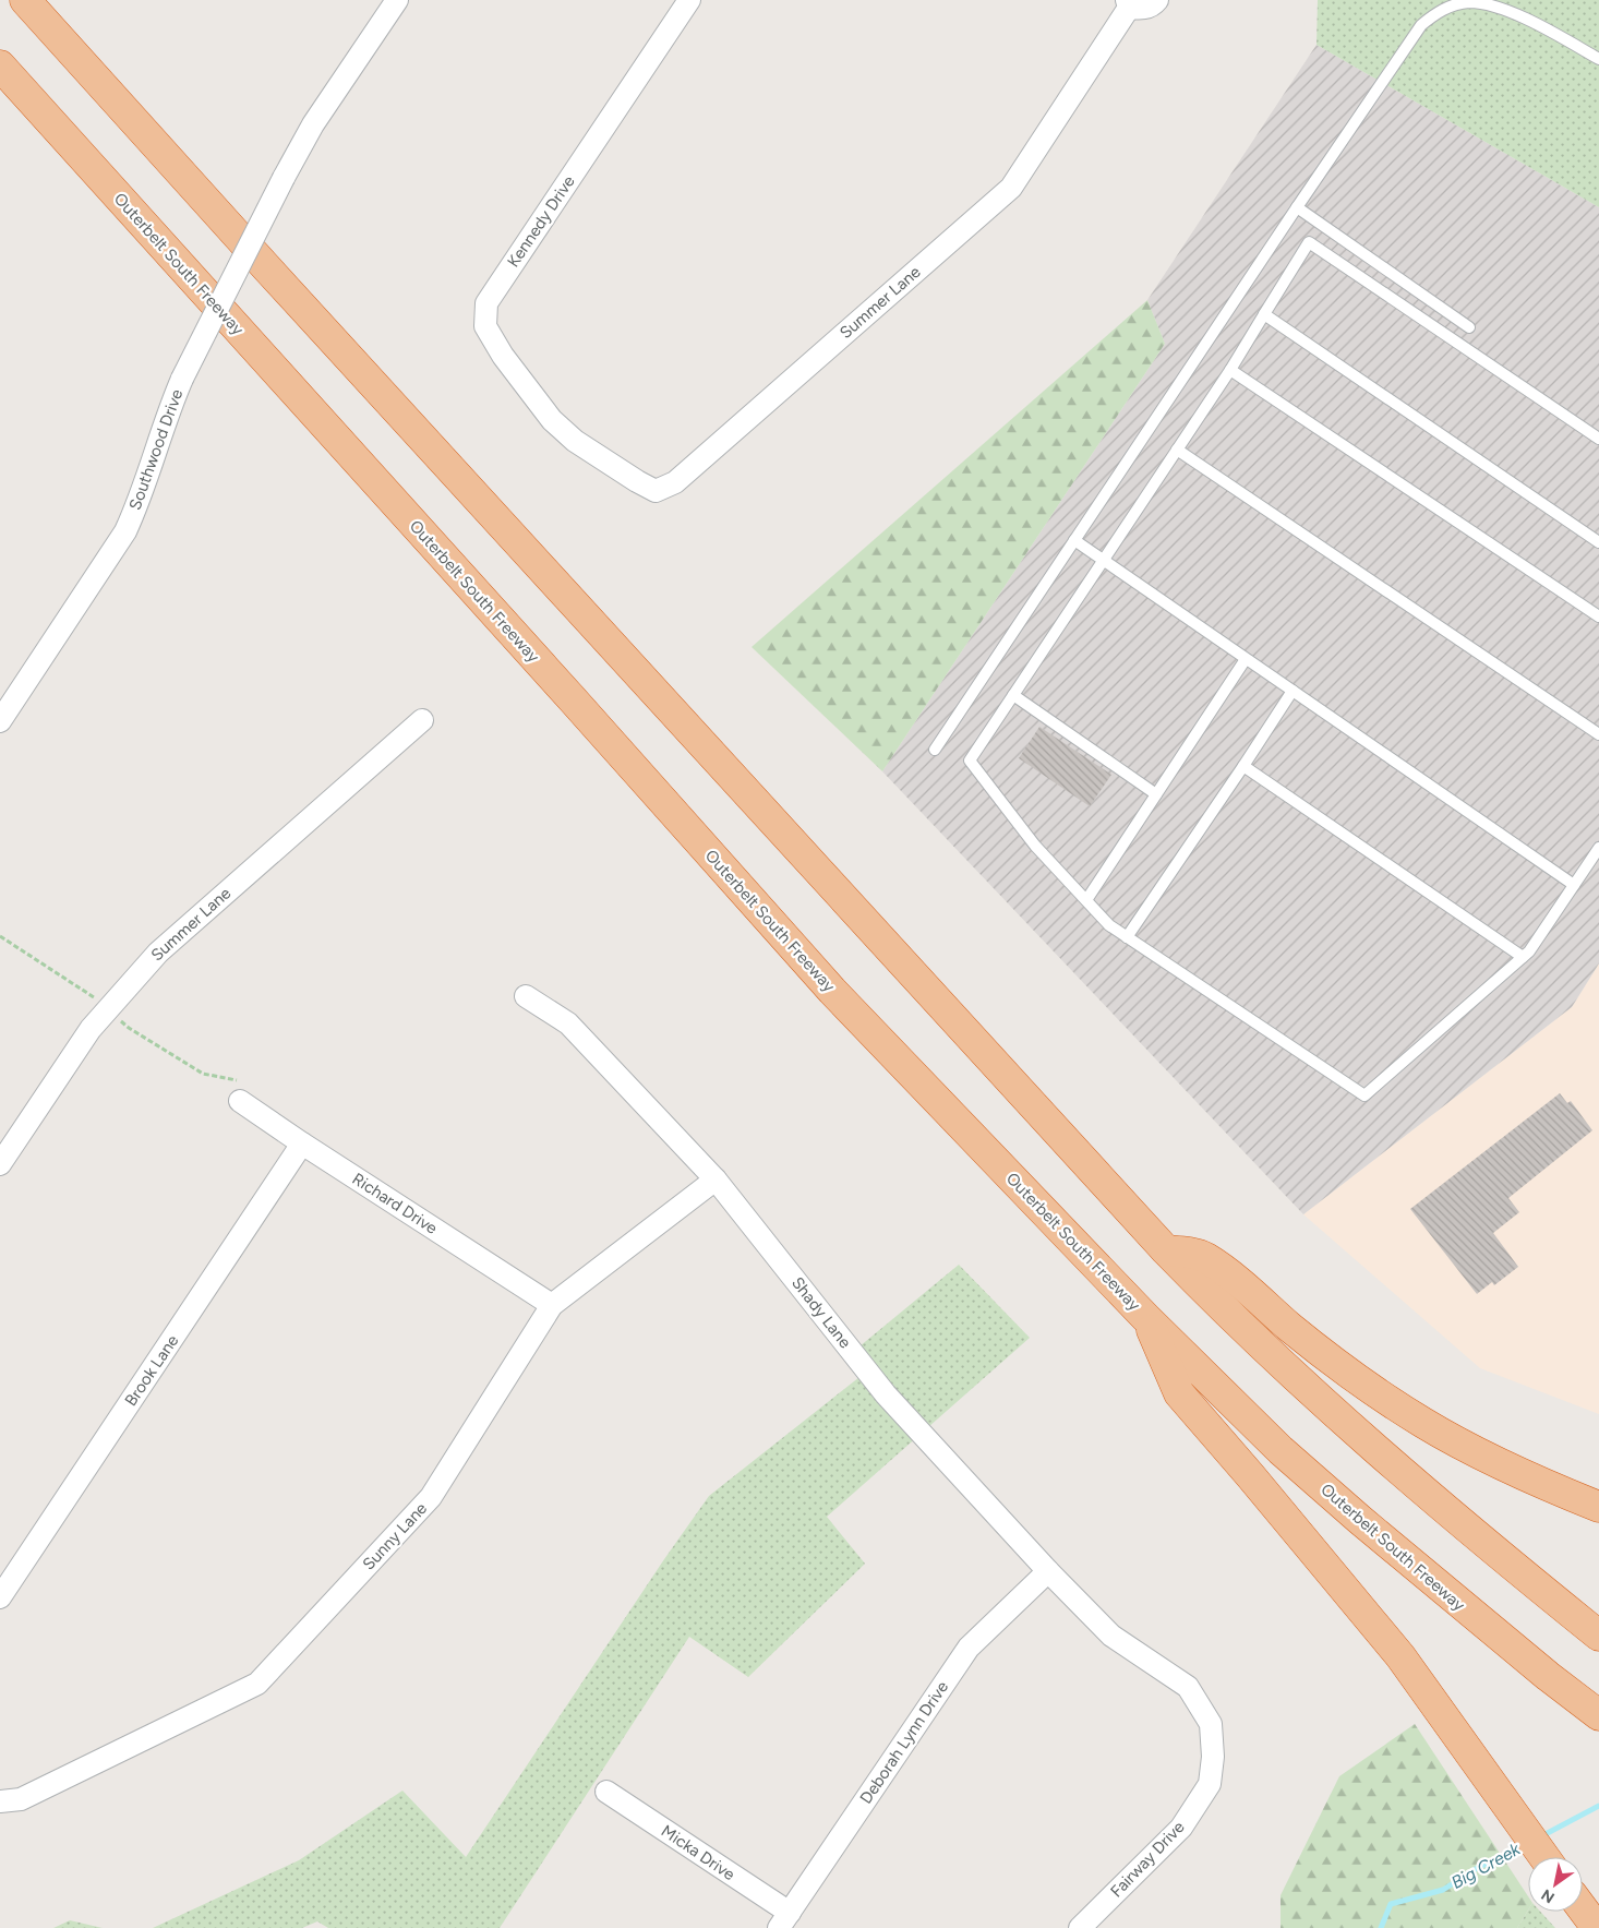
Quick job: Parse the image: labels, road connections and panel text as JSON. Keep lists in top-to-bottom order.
{
  "streets": {
    "highway": ["Outerbelt South Freeway"],
    "street": [
      "Kennedy Drive",
      "Summer Lane",
      "Southwood Drive",
      "Richard Drive",
      "Shady Lane",
      "Brook Lane",
      "Sunny Lane",
      "Deborah Lynn Drive",
      "Micka Drive",
      "Fairway Drive"
    ]
  },
  "crossings": [
    ["Kennedy Drive", "Summer Lane"],
    ["Richard Drive", "Brook Lane"],
    ["Richard Drive", "Sunny Lane"],
    ["Shady Lane", "Sunny Lane"],
    ["Shady Lane", "Deborah Lynn Drive"],
    ["Shady Lane", "Fairway Drive"],
    ["Deborah Lynn Drive", "Micka Drive"]
  ],
  "water": ["Big Creek"],
  "north": "bottom left"
}
